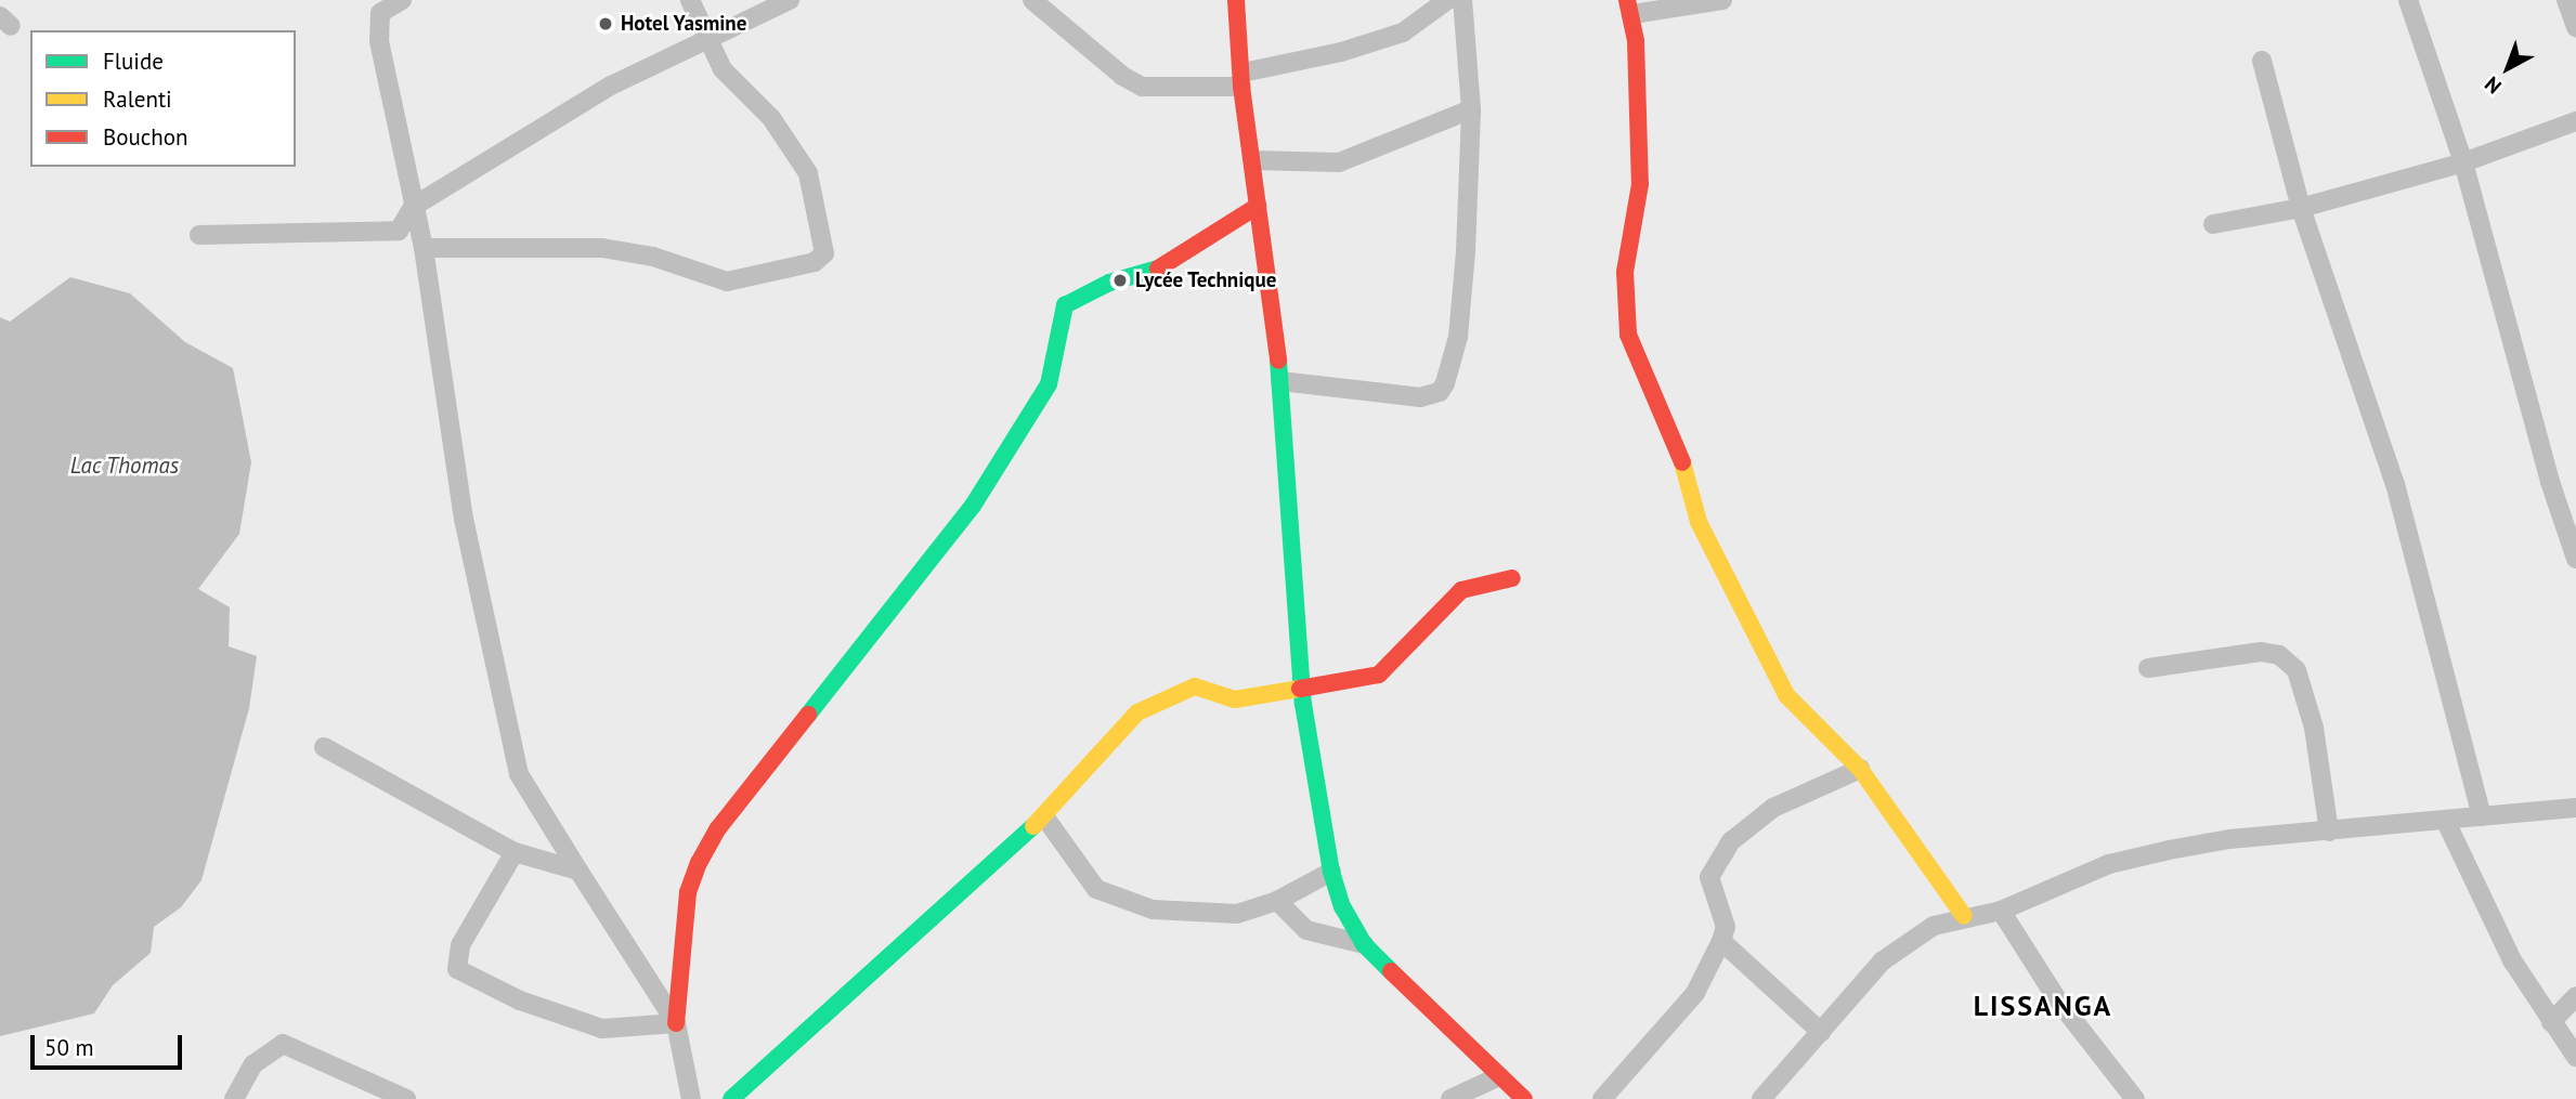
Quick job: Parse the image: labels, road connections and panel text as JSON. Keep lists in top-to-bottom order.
{
  "districts": ["LISSANGA"],
  "water": ["Lac Thomas"],
  "places": ["Hotel Yasmine", "Lycée Technique"],
  "legend": ["Fluide", "Ralenti", "Bouchon"],
  "scale_bar": "50 m",
  "north": "bottom left"
}
